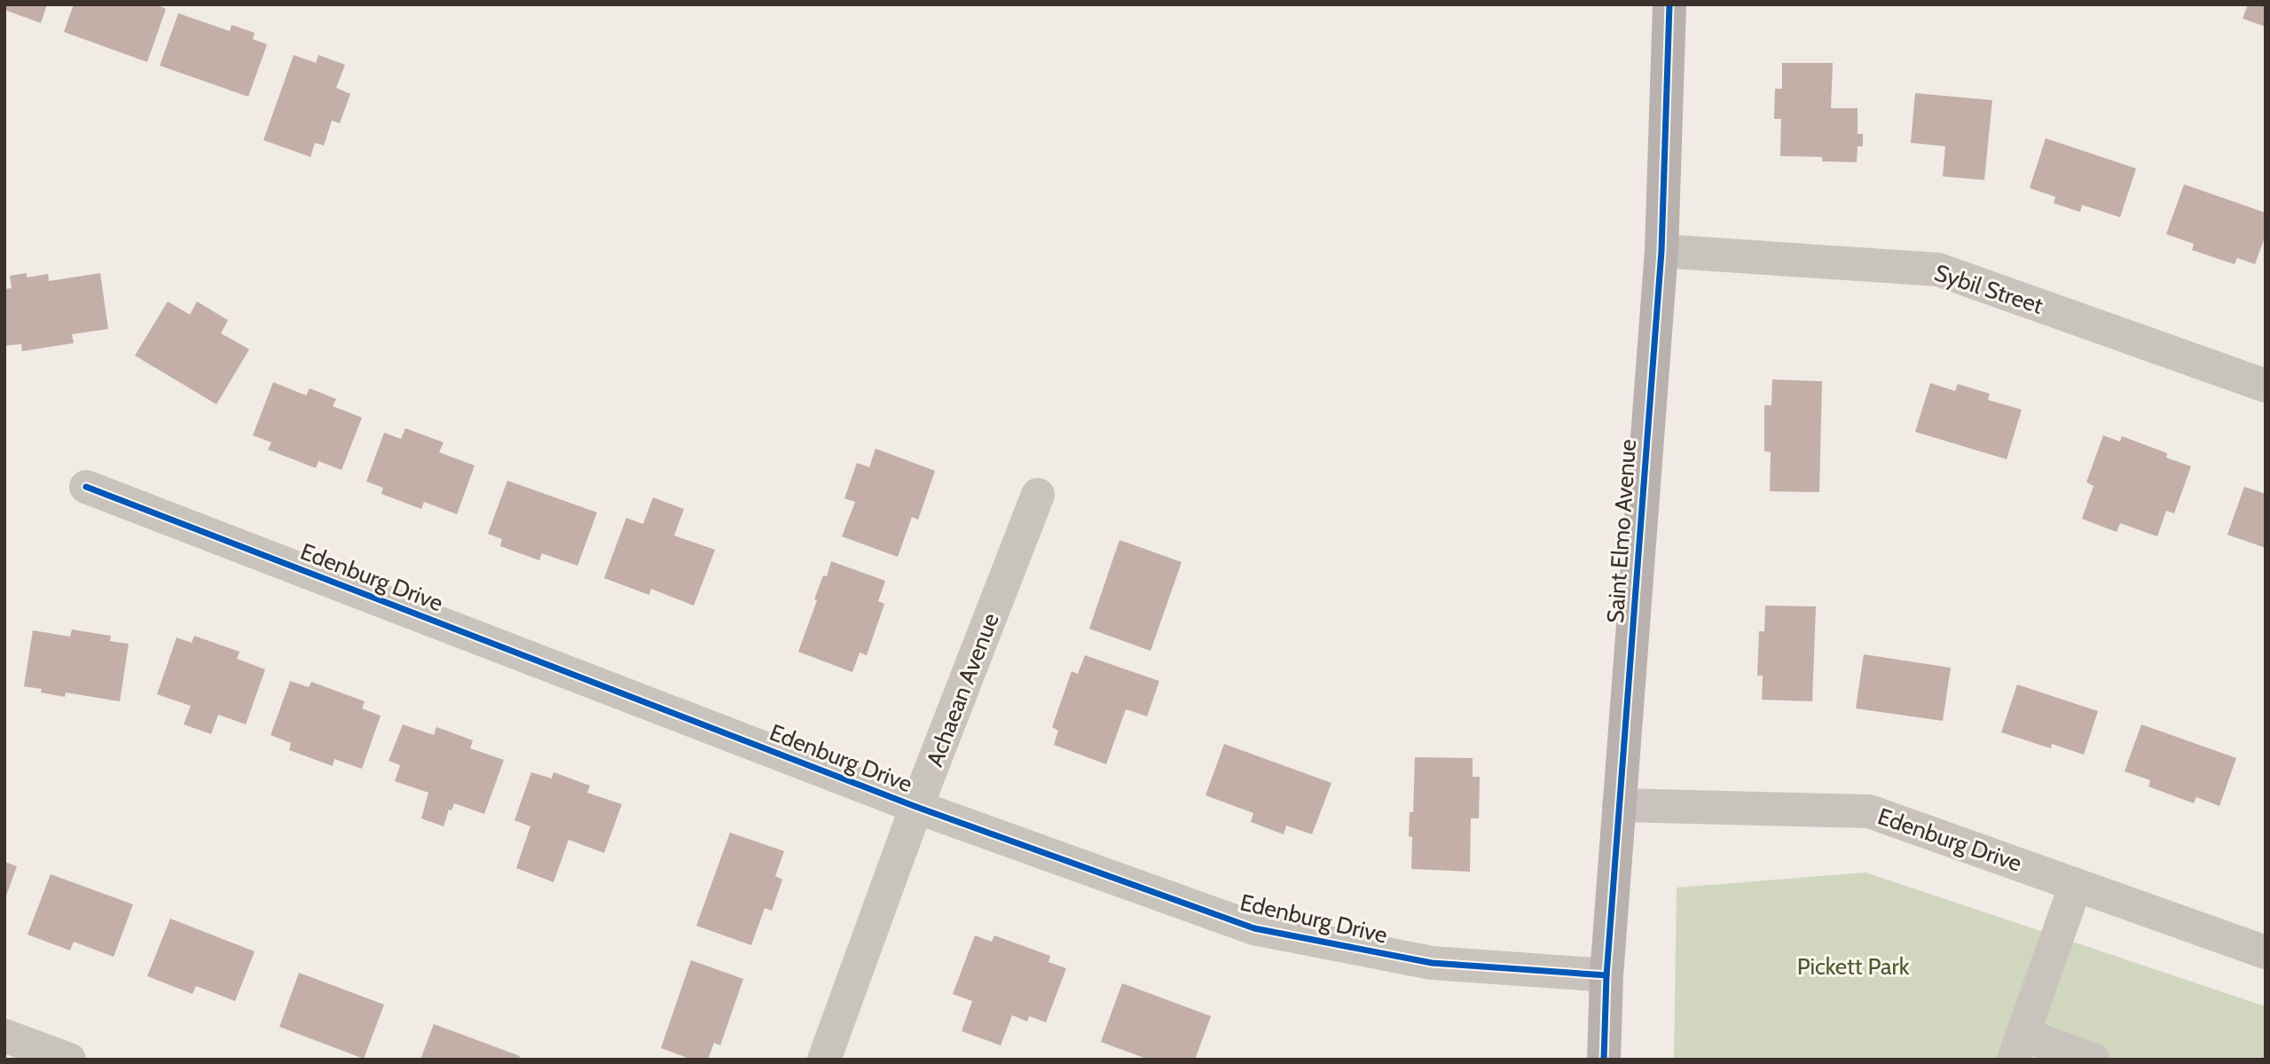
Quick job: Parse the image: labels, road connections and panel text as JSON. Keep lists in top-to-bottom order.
{
  "streets": {
    "main road": ["Saint Elmo Avenue"],
    "street": ["Sybil Street", "Edenburg Drive", "Achaean Avenue"]
  },
  "crossings": [
    ["Sybil Street", "Saint Elmo Avenue"],
    ["Saint Elmo Avenue", "Edenburg Drive"],
    ["Edenburg Drive", "Achaean Avenue"]
  ],
  "parks": ["Pickett Park"]
}
